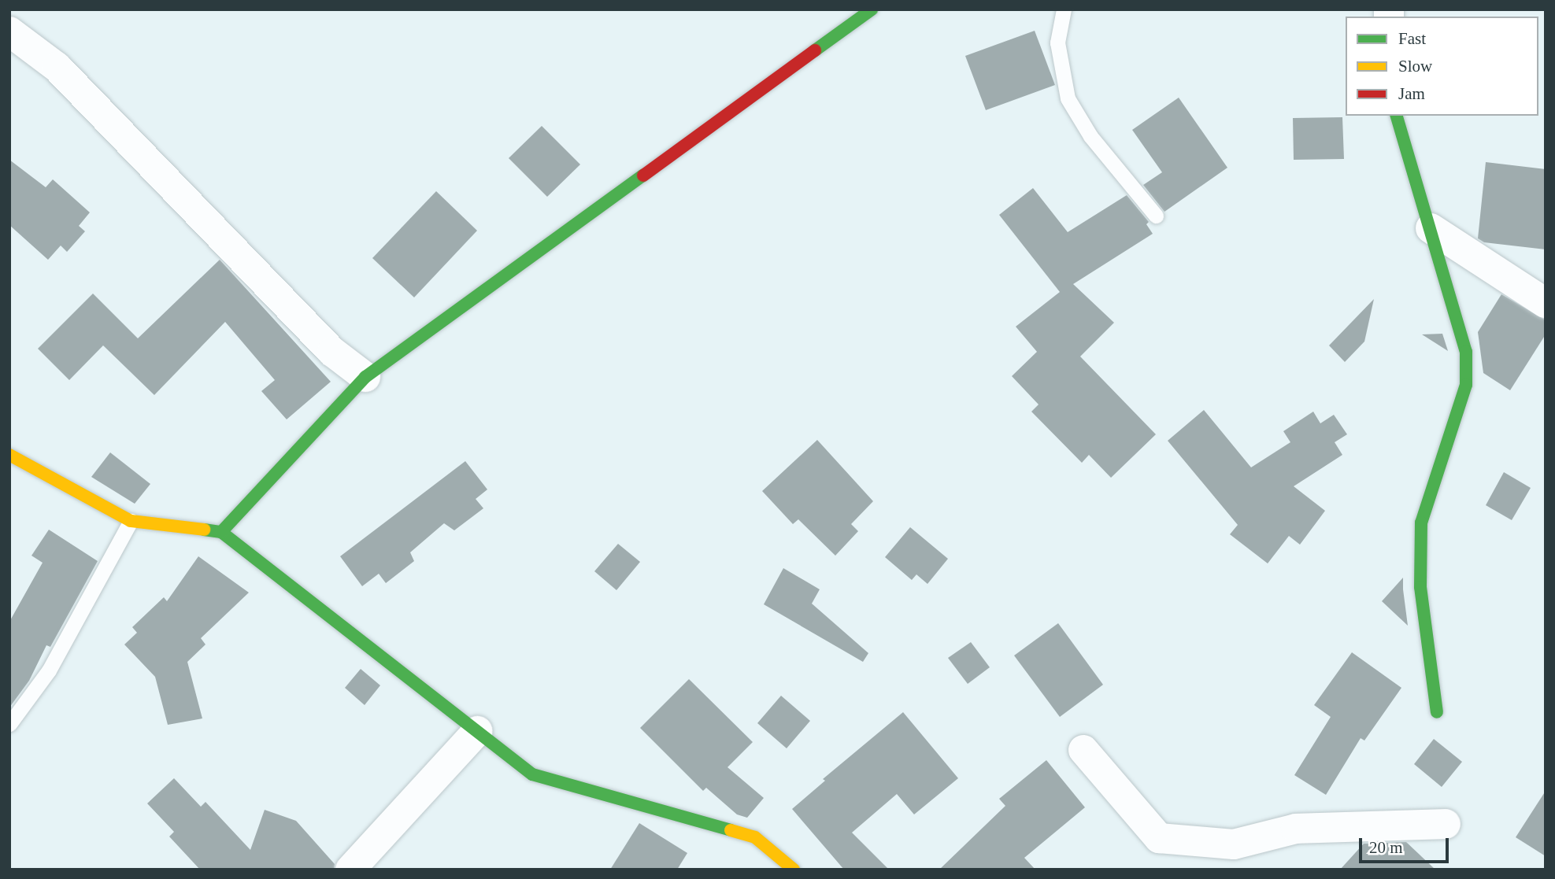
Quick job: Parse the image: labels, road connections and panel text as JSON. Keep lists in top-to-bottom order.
{
  "legend": ["Fast", "Slow", "Jam"],
  "scale_bar": "20 m"
}
